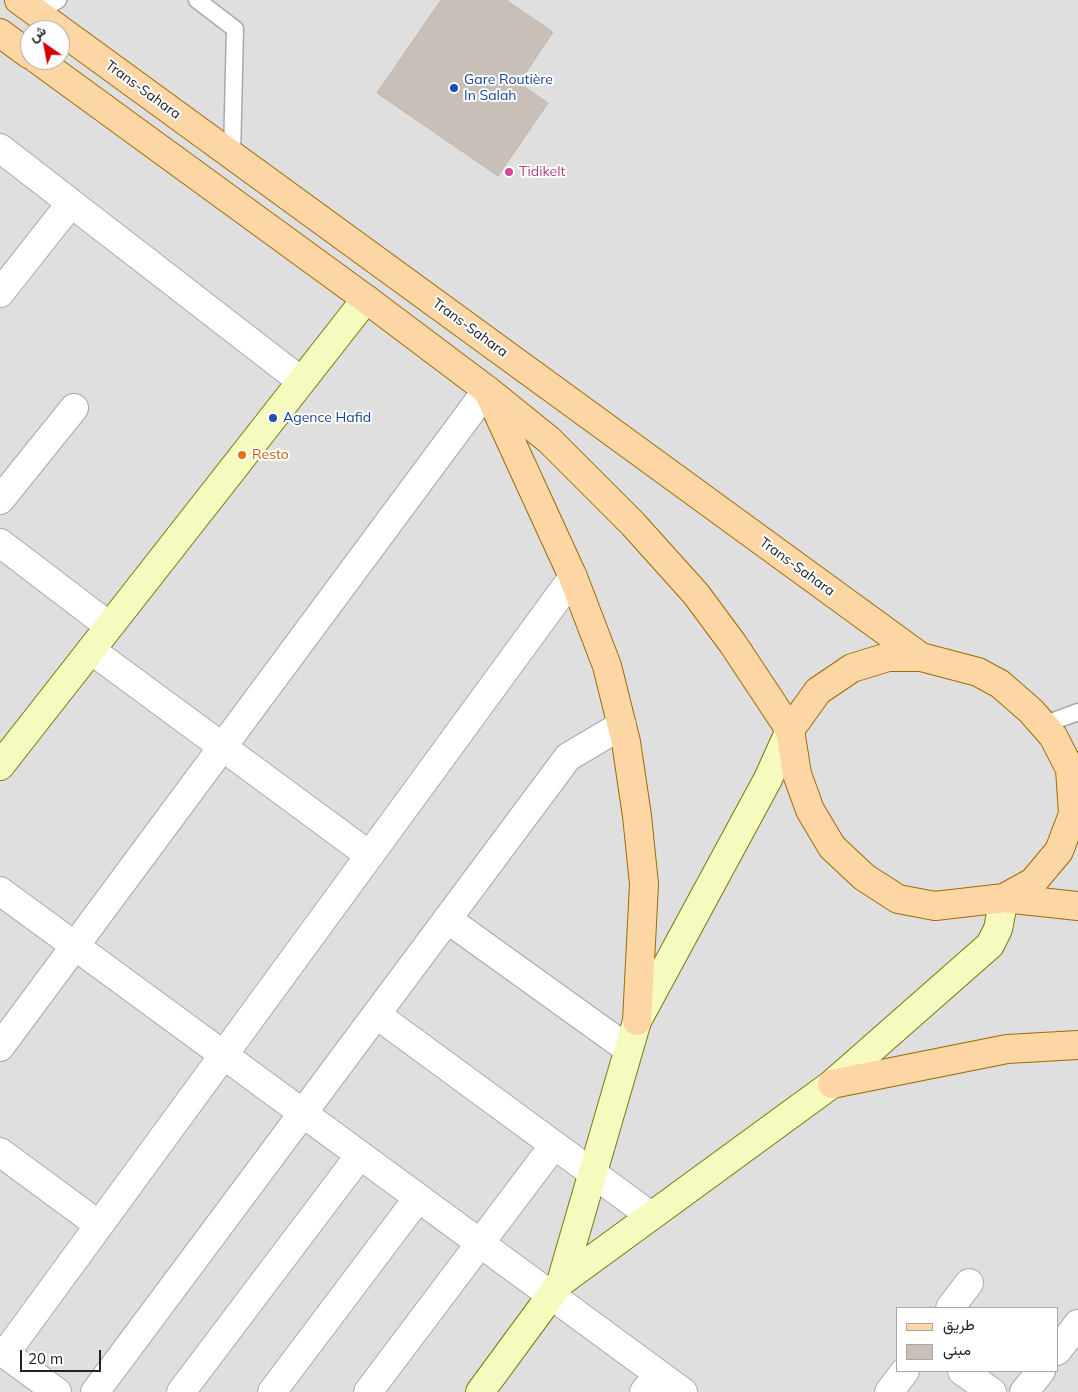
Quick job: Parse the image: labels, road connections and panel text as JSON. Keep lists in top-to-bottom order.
{
  "streets": {
    "main road": ["Trans-Sahara"]
  },
  "places": [
    "Gare Routière In Salah",
    "Tidikelt",
    "Agence Hafid",
    "Resto"
  ],
  "legend": ["طريق", "مبنى"],
  "scale_bar": "20 m",
  "north": "top left"
}
